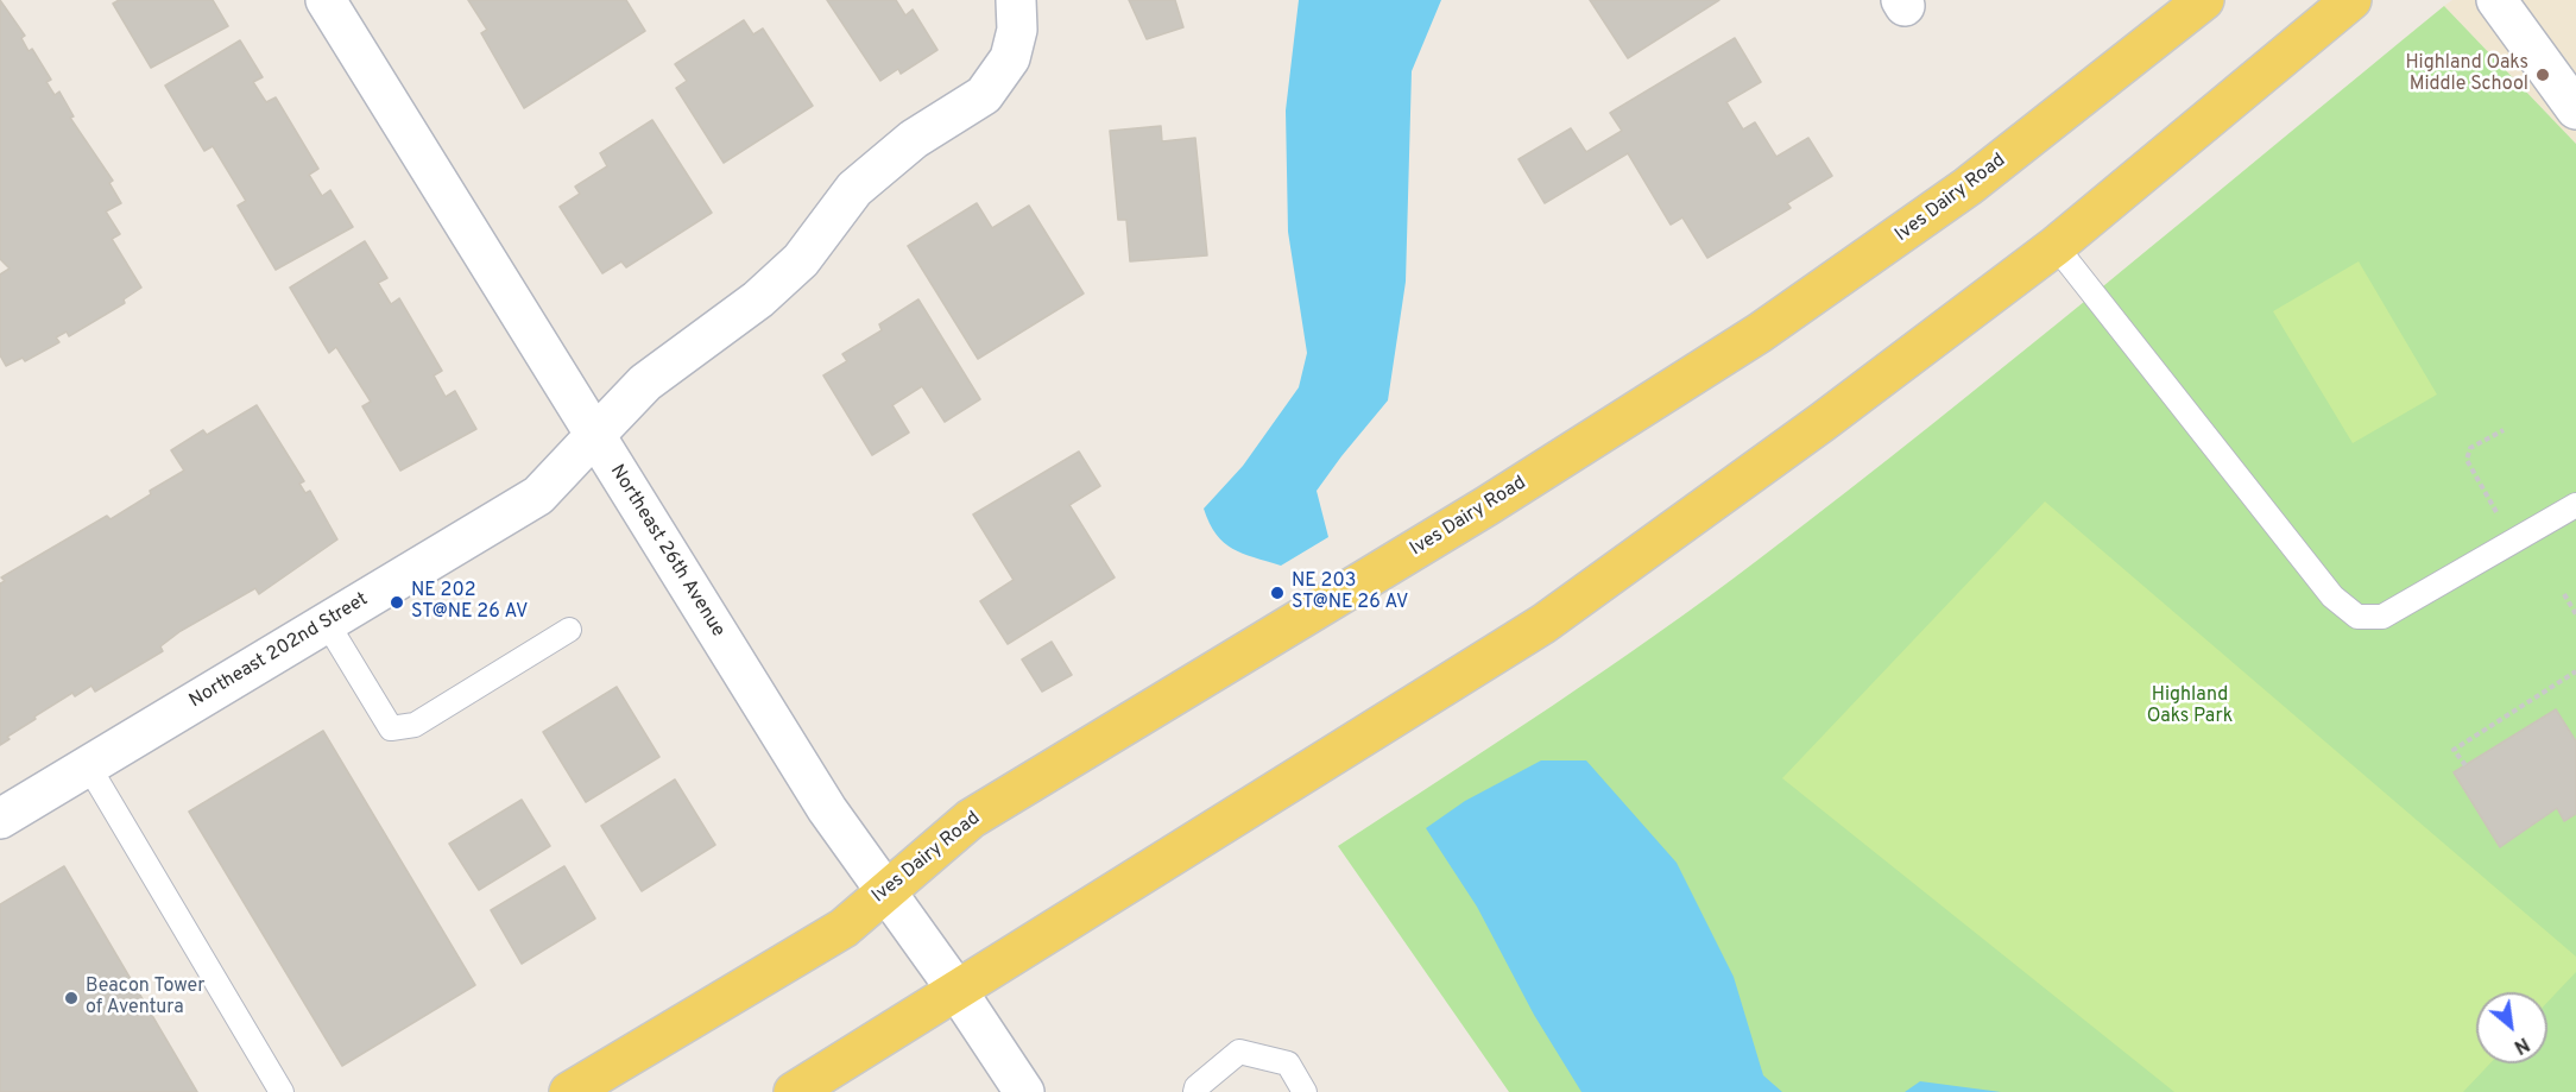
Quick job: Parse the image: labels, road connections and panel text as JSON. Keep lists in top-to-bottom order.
{
  "streets": {
    "main road": ["Ives Dairy Road"],
    "street": ["Northeast 26th Avenue", "Northeast 202nd Street"]
  },
  "crossings": [
    ["Ives Dairy Road", "Northeast 26th Avenue"],
    ["Northeast 26th Avenue", "Northeast 202nd Street"]
  ],
  "parks": ["Highland Oaks Park"],
  "places": [
    "Highland Oaks Middle School",
    "NE 203 ST@NE 26 AV",
    "NE 202 ST@NE 26 AV",
    "Beacon Tower of Aventura"
  ],
  "north": "bottom right"
}
